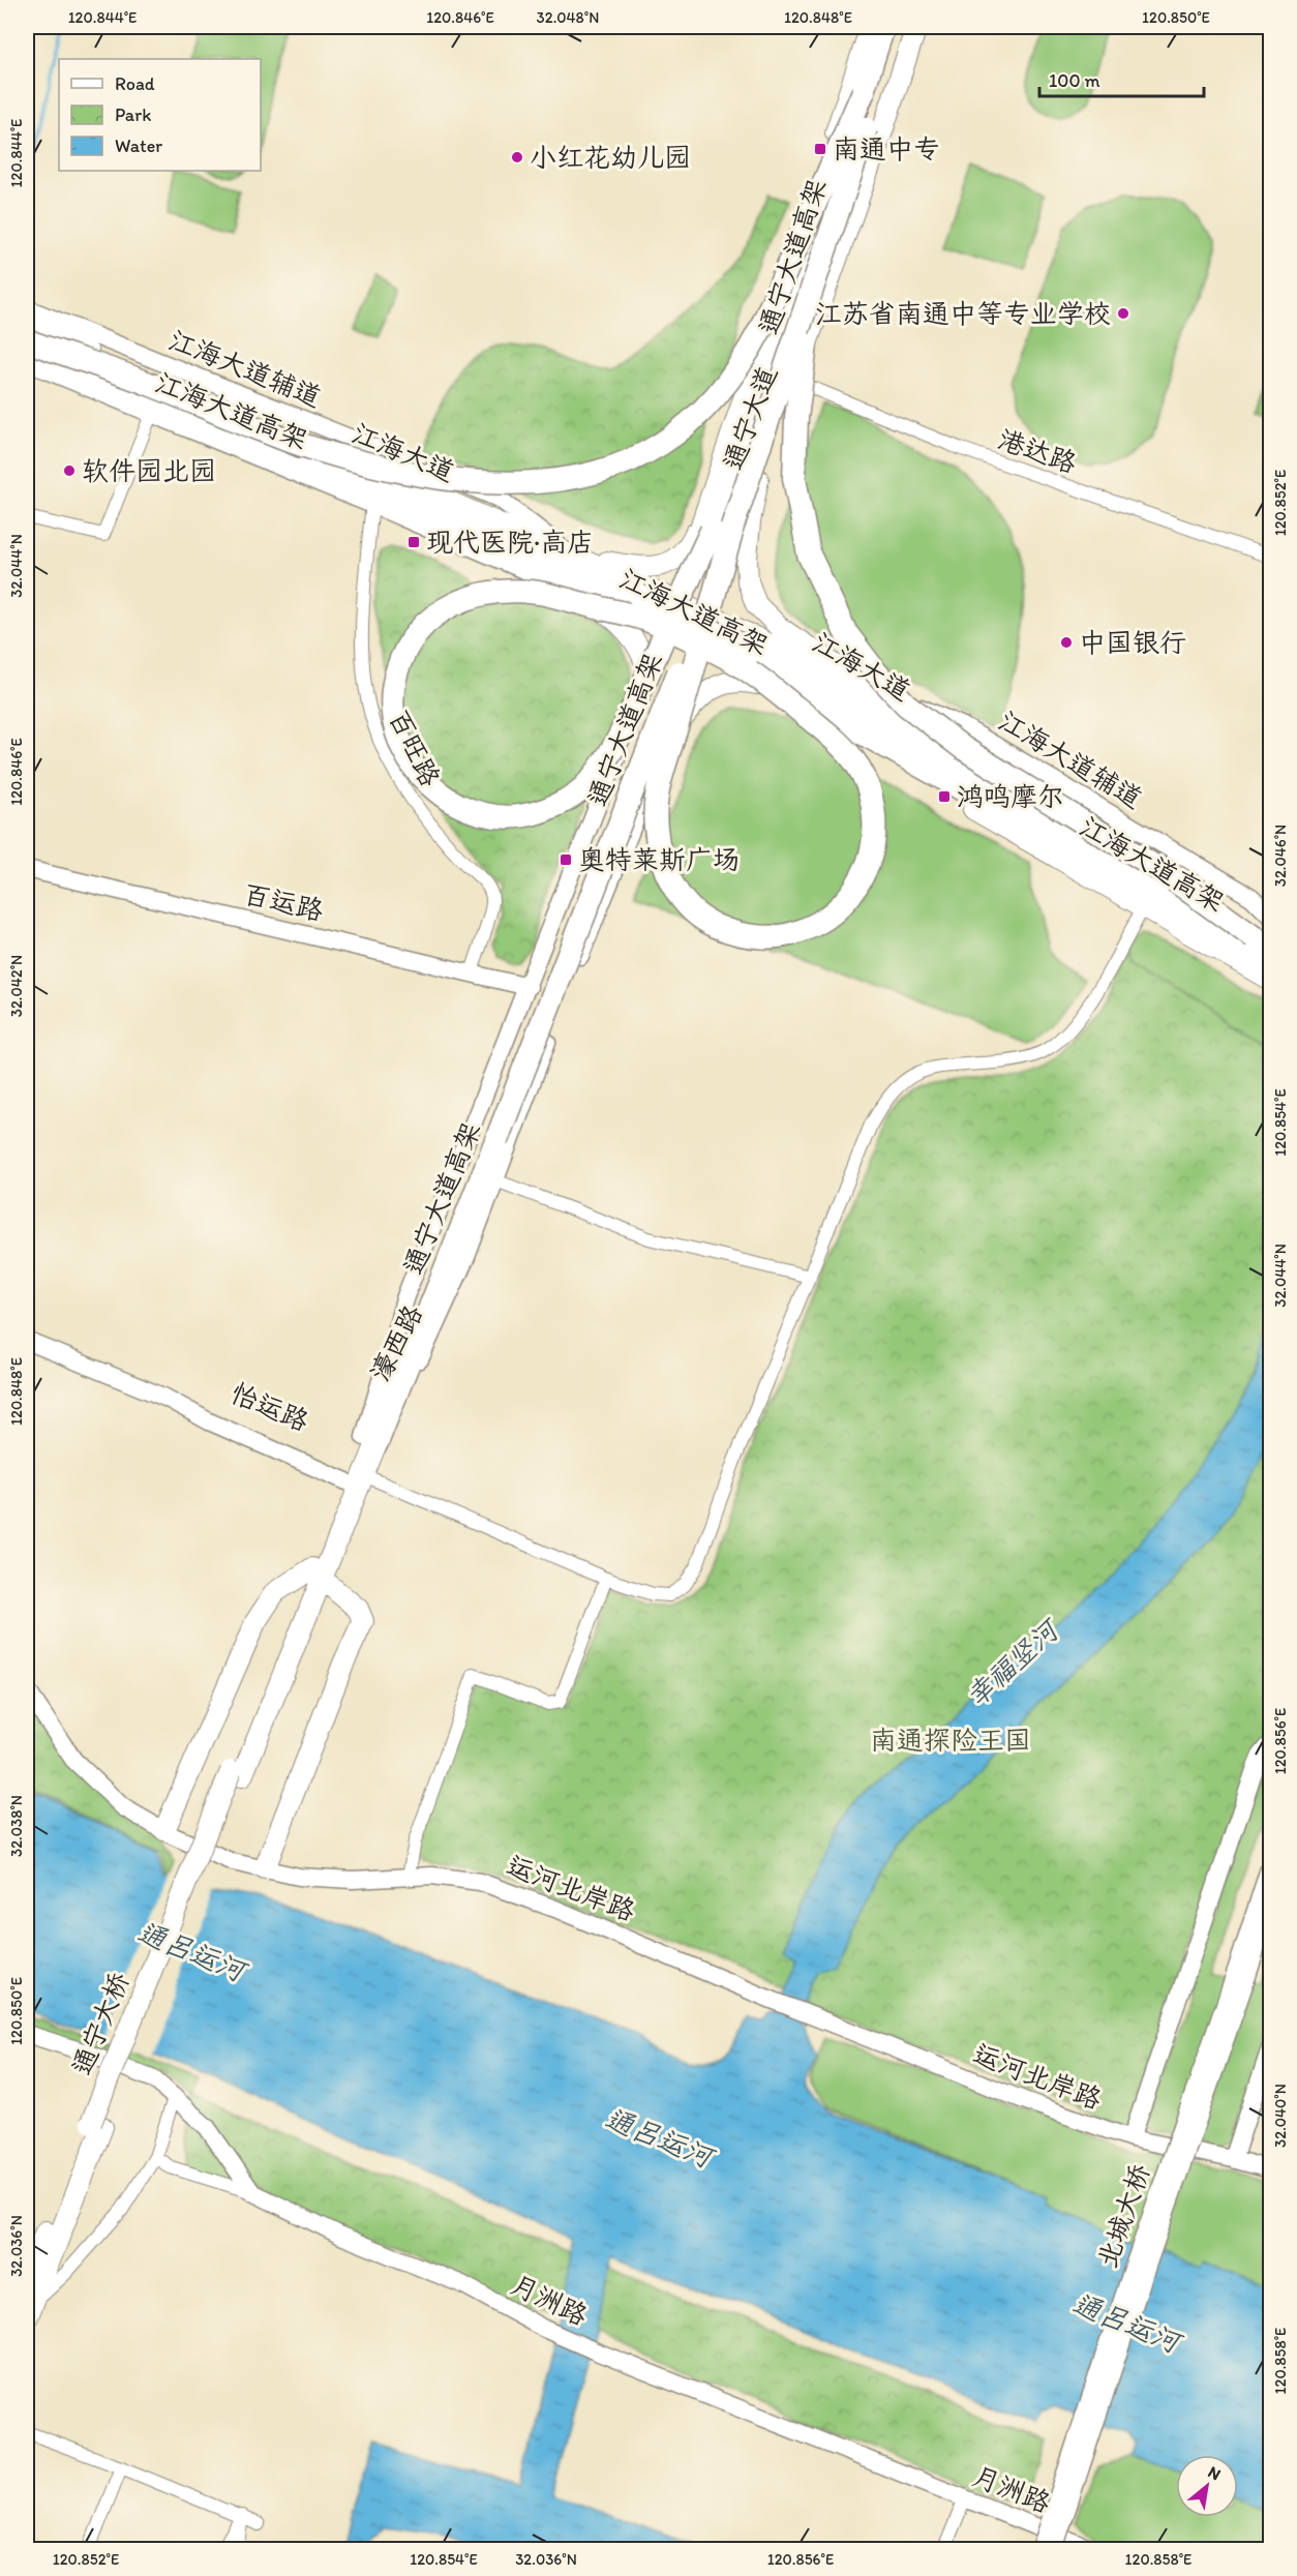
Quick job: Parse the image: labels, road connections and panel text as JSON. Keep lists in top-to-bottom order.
{
  "streets": {
    "highway": ["通宁大道高架", "江海大道高架"],
    "main road": [
      "通宁大道",
      "江海大道",
      "濠西路",
      "通宁大桥"
    ],
    "street": [
      "江海大道辅道",
      "港达路",
      "百旺路",
      "百运路",
      "怡运路",
      "运河北岸路",
      "北城大桥",
      "月洲路"
    ]
  },
  "crossings": [
    ["通宁大道高架", "通宁大道"],
    ["通宁大道高架", "濠西路"],
    ["江海大道辅道", "江海大道"],
    ["江海大道高架", "江海大道"],
    ["通宁大道", "港达路"],
    ["通宁大道", "江海大道"],
    ["通宁大道", "濠西路"],
    ["百旺路", "百运路"],
    ["百运路", "濠西路"],
    ["濠西路", "怡运路"],
    ["濠西路", "通宁大桥"]
  ],
  "water": ["幸福竖河", "通吕运河"],
  "parks": ["南通探险王国"],
  "places": {
    "transit": [
      "南通中专",
      "现代医院·高店",
      "鸿鸣摩尔",
      "奥特莱斯广场"
    ],
    "other": [
      "小红花幼儿园",
      "江苏省南通中等专业学校",
      "软件园北园",
      "中国银行"
    ]
  },
  "legend": ["Road", "Park", "Water"],
  "scale_bar": "100 m",
  "north": "top right",
  "coordinates": [
    "120.844°E",
    "120.846°E",
    "32.048°N",
    "120.848°E",
    "120.850°E",
    "120.852°E",
    "32.044°N",
    "32.046°N",
    "32.042°N",
    "120.854°E",
    "120.856°E",
    "32.038°N",
    "32.040°N",
    "32.036°N",
    "120.858°E"
  ]
}
